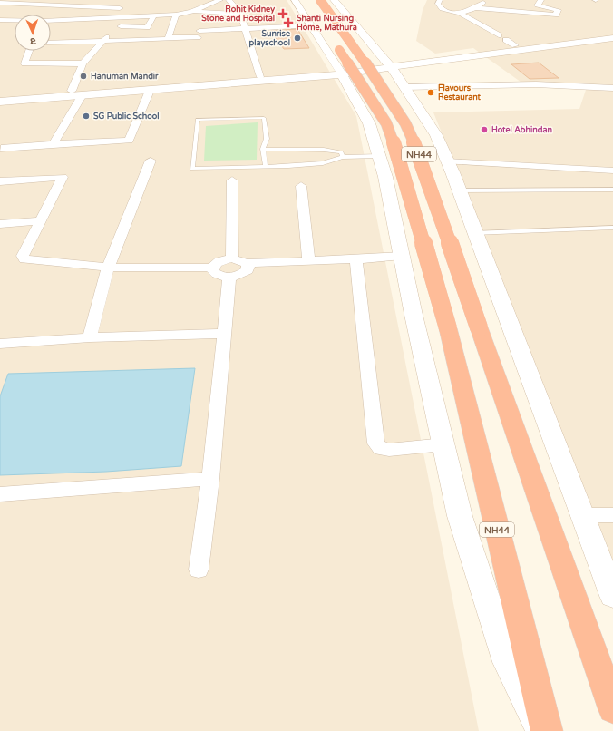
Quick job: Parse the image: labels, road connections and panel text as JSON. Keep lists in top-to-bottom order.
{
  "streets": {
    "highway": ["NH44"]
  },
  "places": {
    "health": ["Rohit Kidney Stone and Hospital", "Shanti Nursing Home, Mathura"],
    "other": [
      "Sunrise playschool",
      "Hanuman Mandir",
      "Flavours Restaurant",
      "SG Public School",
      "Hotel Abhindan"
    ]
  },
  "north": "bottom"
}
